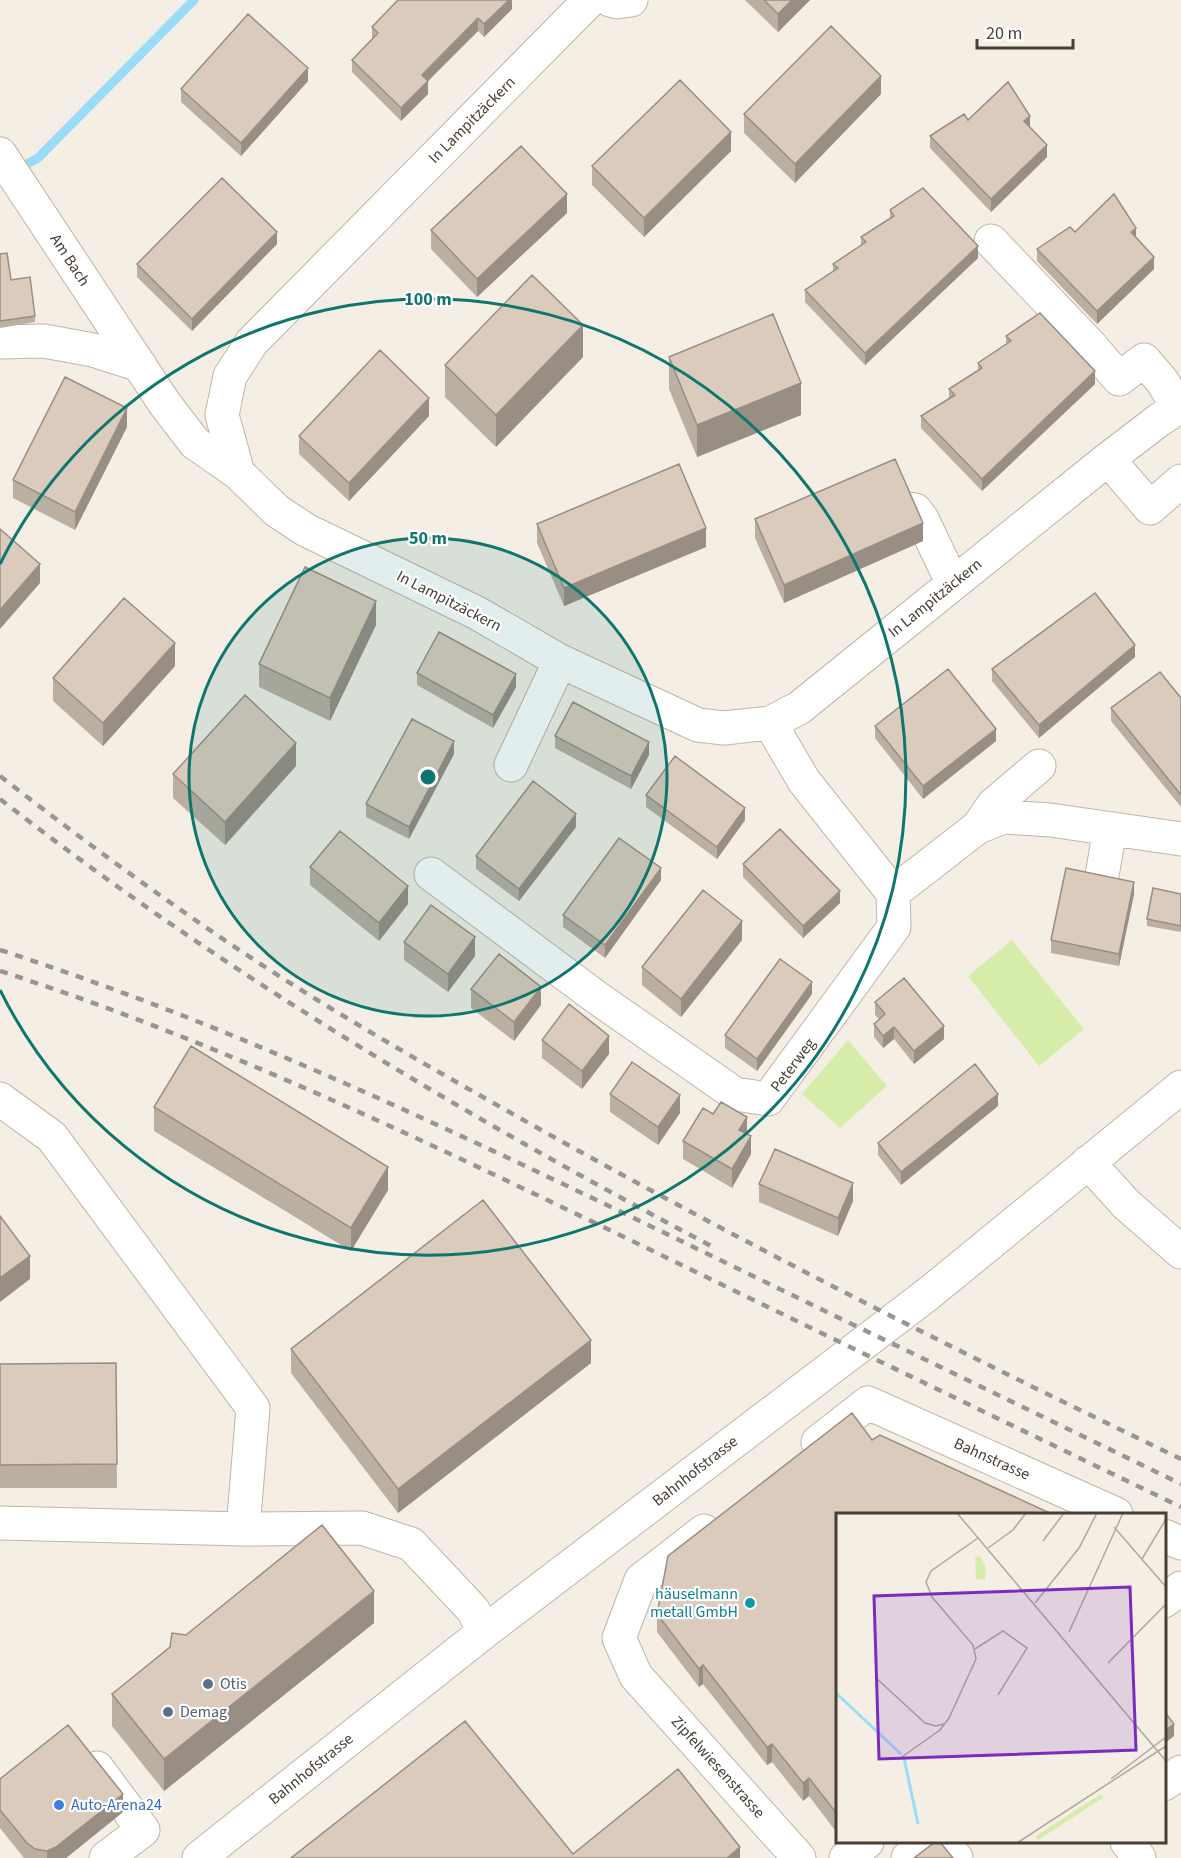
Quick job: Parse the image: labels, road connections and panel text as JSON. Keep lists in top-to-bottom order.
{
  "streets": {
    "street": [
      "In Lampitzäckern",
      "Am Bach",
      "Peterweg",
      "Bahnstrasse",
      "Bahnhofstrasse",
      "Zipfelwiesenstrasse"
    ]
  },
  "crossings": [
    ["In Lampitzäckern", "Am Bach"]
  ],
  "places": [
    "häuselmann metall GmbH",
    "Otis",
    "Demag",
    "Auto-Arena24"
  ],
  "scale_bar": "20 m",
  "rings": ["100 m", "50 m"]
}
